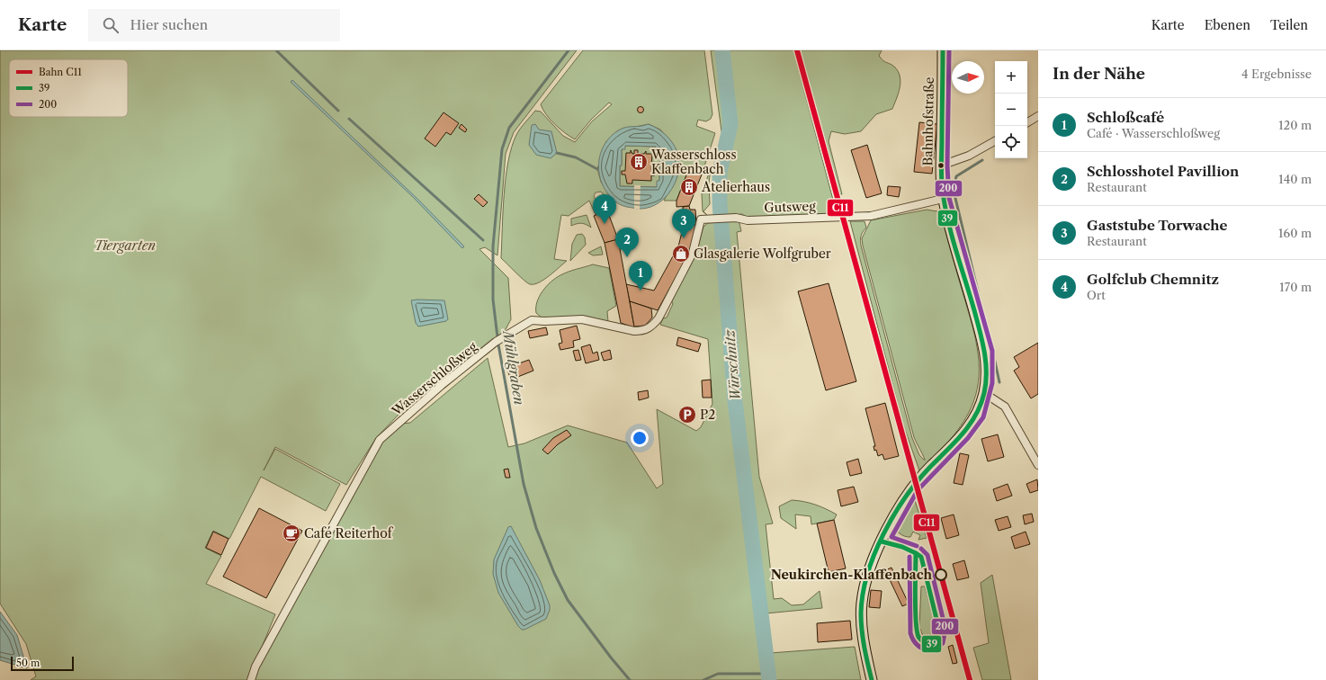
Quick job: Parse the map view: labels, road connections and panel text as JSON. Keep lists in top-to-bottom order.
{
  "streets": {
    "main road": ["Bahnhofstraße"],
    "street": ["Gutsweg", "Wasserschloßweg"]
  },
  "crossings": [
    ["Bahnhofstraße", "Gutsweg"],
    ["Gutsweg", "Wasserschloßweg"]
  ],
  "water": ["Würschnitz", "Mühlgraben"],
  "parks": ["Tiergarten"],
  "places": {
    "building": ["Wasserschloss Klaffenbach", "Atelierhaus"],
    "shop": ["Glasgalerie Wolfgruber"],
    "parking": ["P2"],
    "cafe": ["Café Reiterhof"],
    "other": ["Neukirchen-Klaffenbach"]
  },
  "lines": ["rail line C11", "transit line 39", "transit line 200"],
  "legend": ["Bahn C11", "39", "200"],
  "scale_bar": "50 m",
  "north": "right",
  "page": {
    "header": "Karte",
    "search": "Hier suchen",
    "nav": ["Karte", "Ebenen", "Teilen"],
    "heading": ["In der Nähe", "4 Ergebnisse"],
    "map_buttons": ["+", "−"],
    "list": [
      {
        "mark": "1",
        "name": "Schloßcafé",
        "note": "Café · Wasserschloßweg",
        "value": "120 m"
      },
      {
        "mark": "2",
        "name": "Schlosshotel Pavillion",
        "note": "Restaurant",
        "value": "140 m"
      },
      {
        "mark": "3",
        "name": "Gaststube Torwache",
        "note": "Restaurant",
        "value": "160 m"
      },
      {
        "mark": "4",
        "name": "Golfclub Chemnitz",
        "note": "Ort",
        "value": "170 m"
      }
    ],
    "pins": [
      "4",
      "3",
      "2",
      "1"
    ],
    "scale": "50 m"
  }
}
